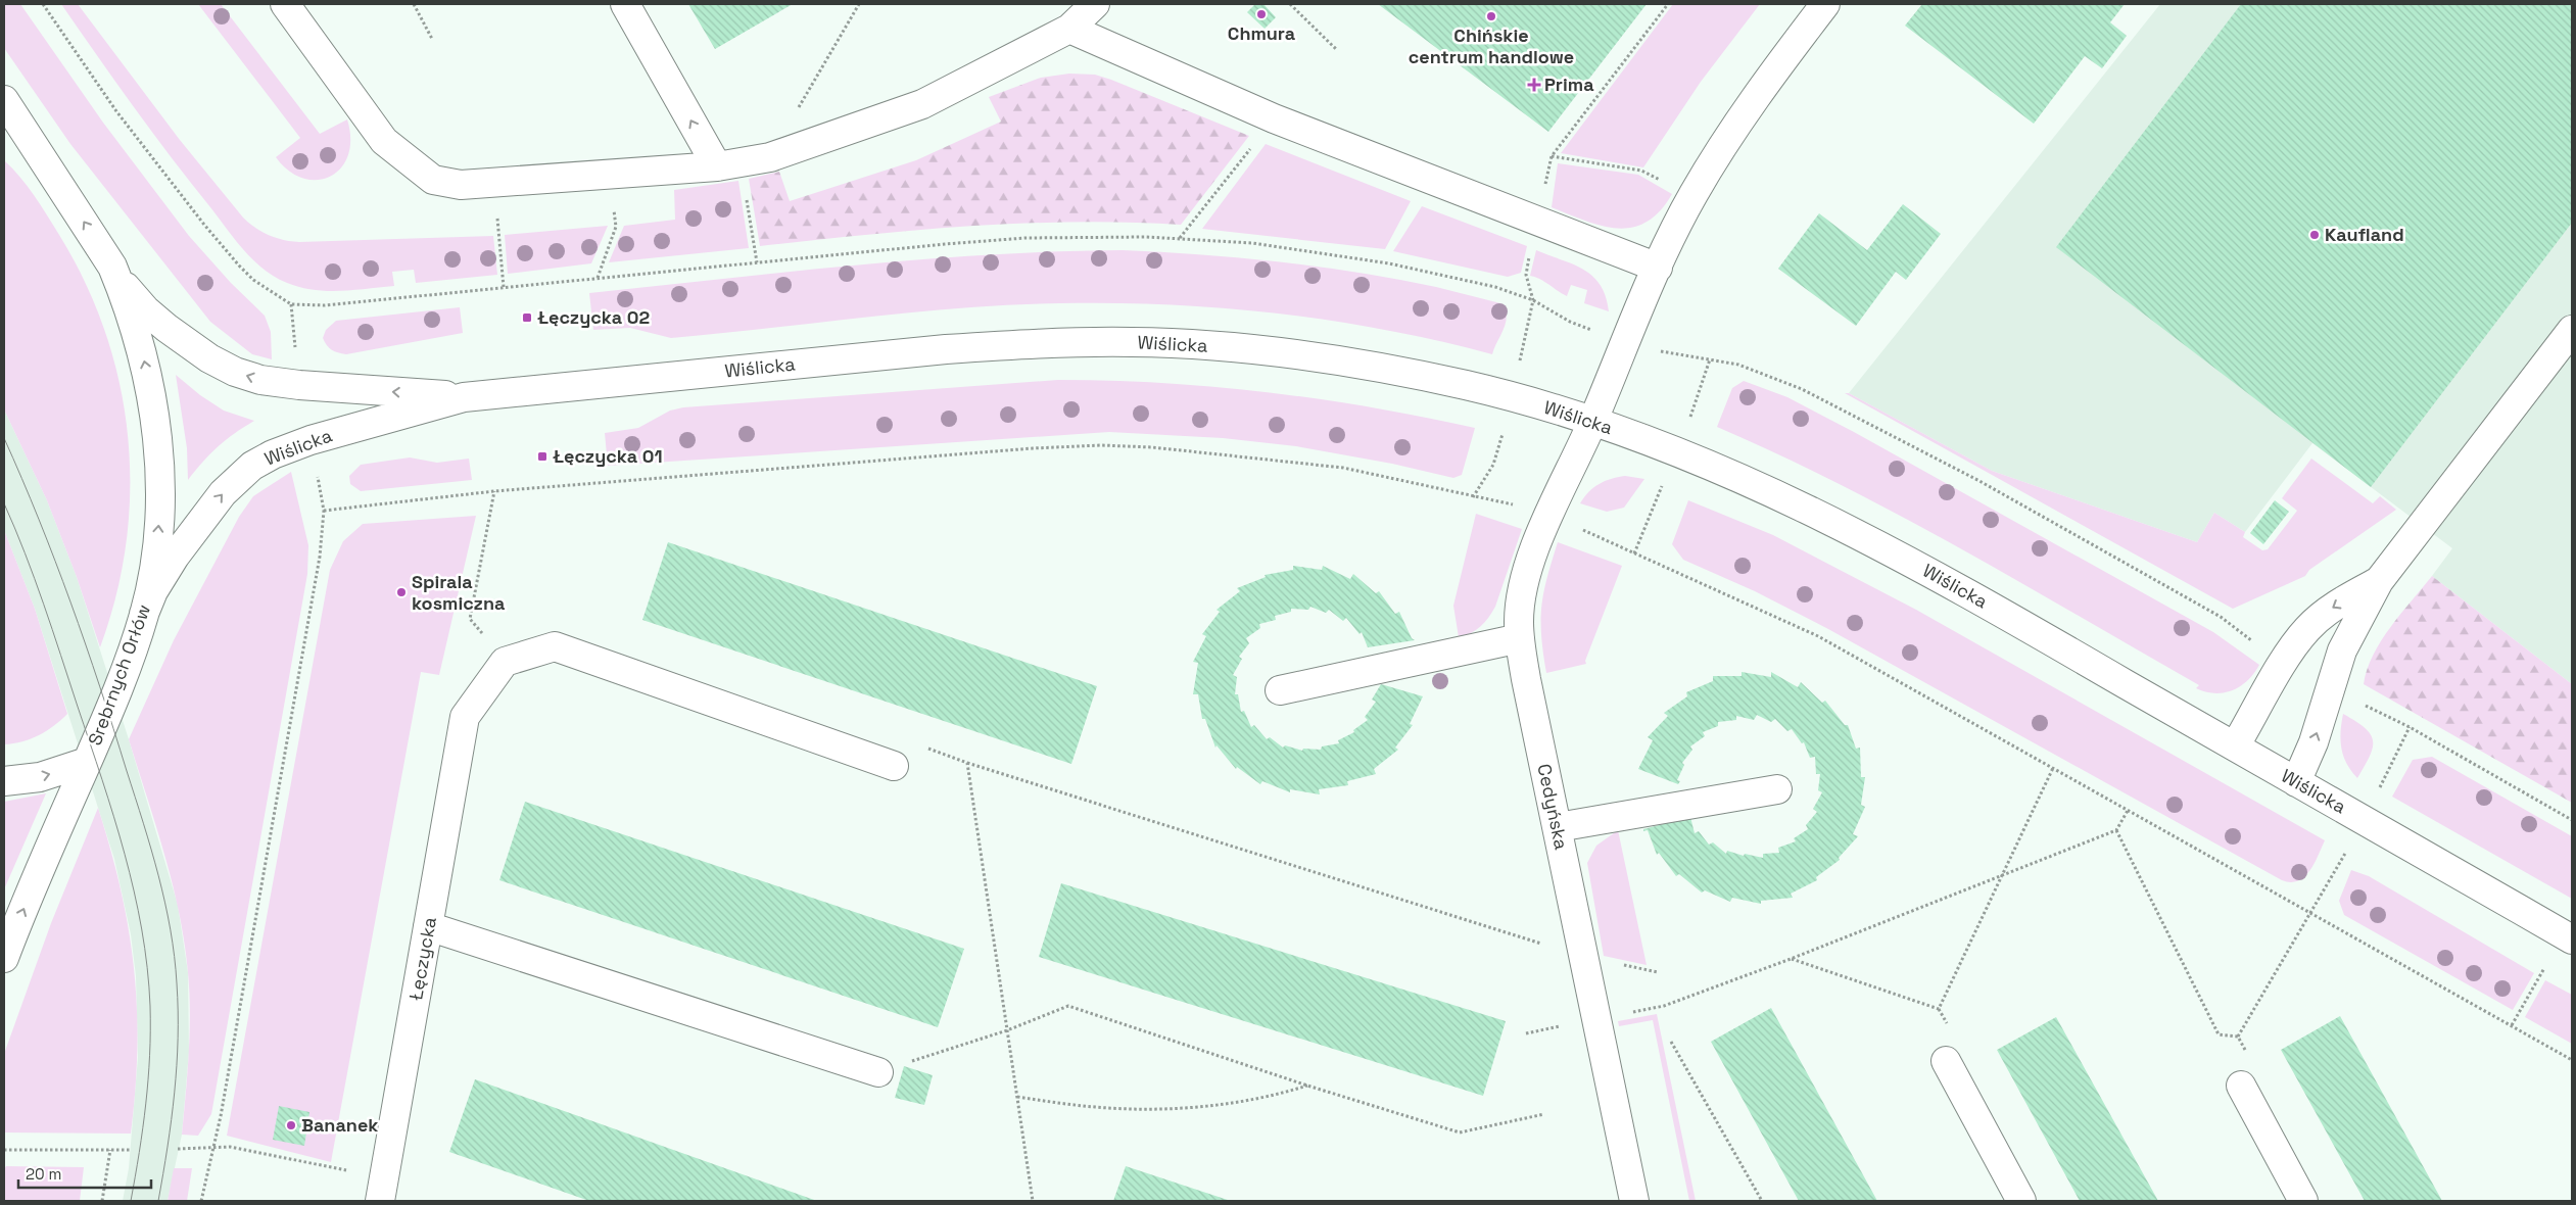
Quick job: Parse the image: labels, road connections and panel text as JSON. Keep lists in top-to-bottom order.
{
  "streets": {
    "street": [
      "Wiślicka",
      "Srebrnych Orłów",
      "Cedyńska",
      "Łęczycka"
    ]
  },
  "crossings": [
    ["Wiślicka", "Srebrnych Orłów"],
    ["Wiślicka", "Cedyńska"]
  ],
  "one_way": ["Srebrnych Orłów"],
  "places": {
    "other": [
      "Chmura",
      "Chińskie centrum handlowe",
      "Kaufland",
      "Spirala kosmiczna",
      "Bananek"
    ],
    "health": ["Prima"],
    "transit": ["Łęczycka 02", "Łęczycka 01"]
  },
  "scale_bar": "20 m"
}
